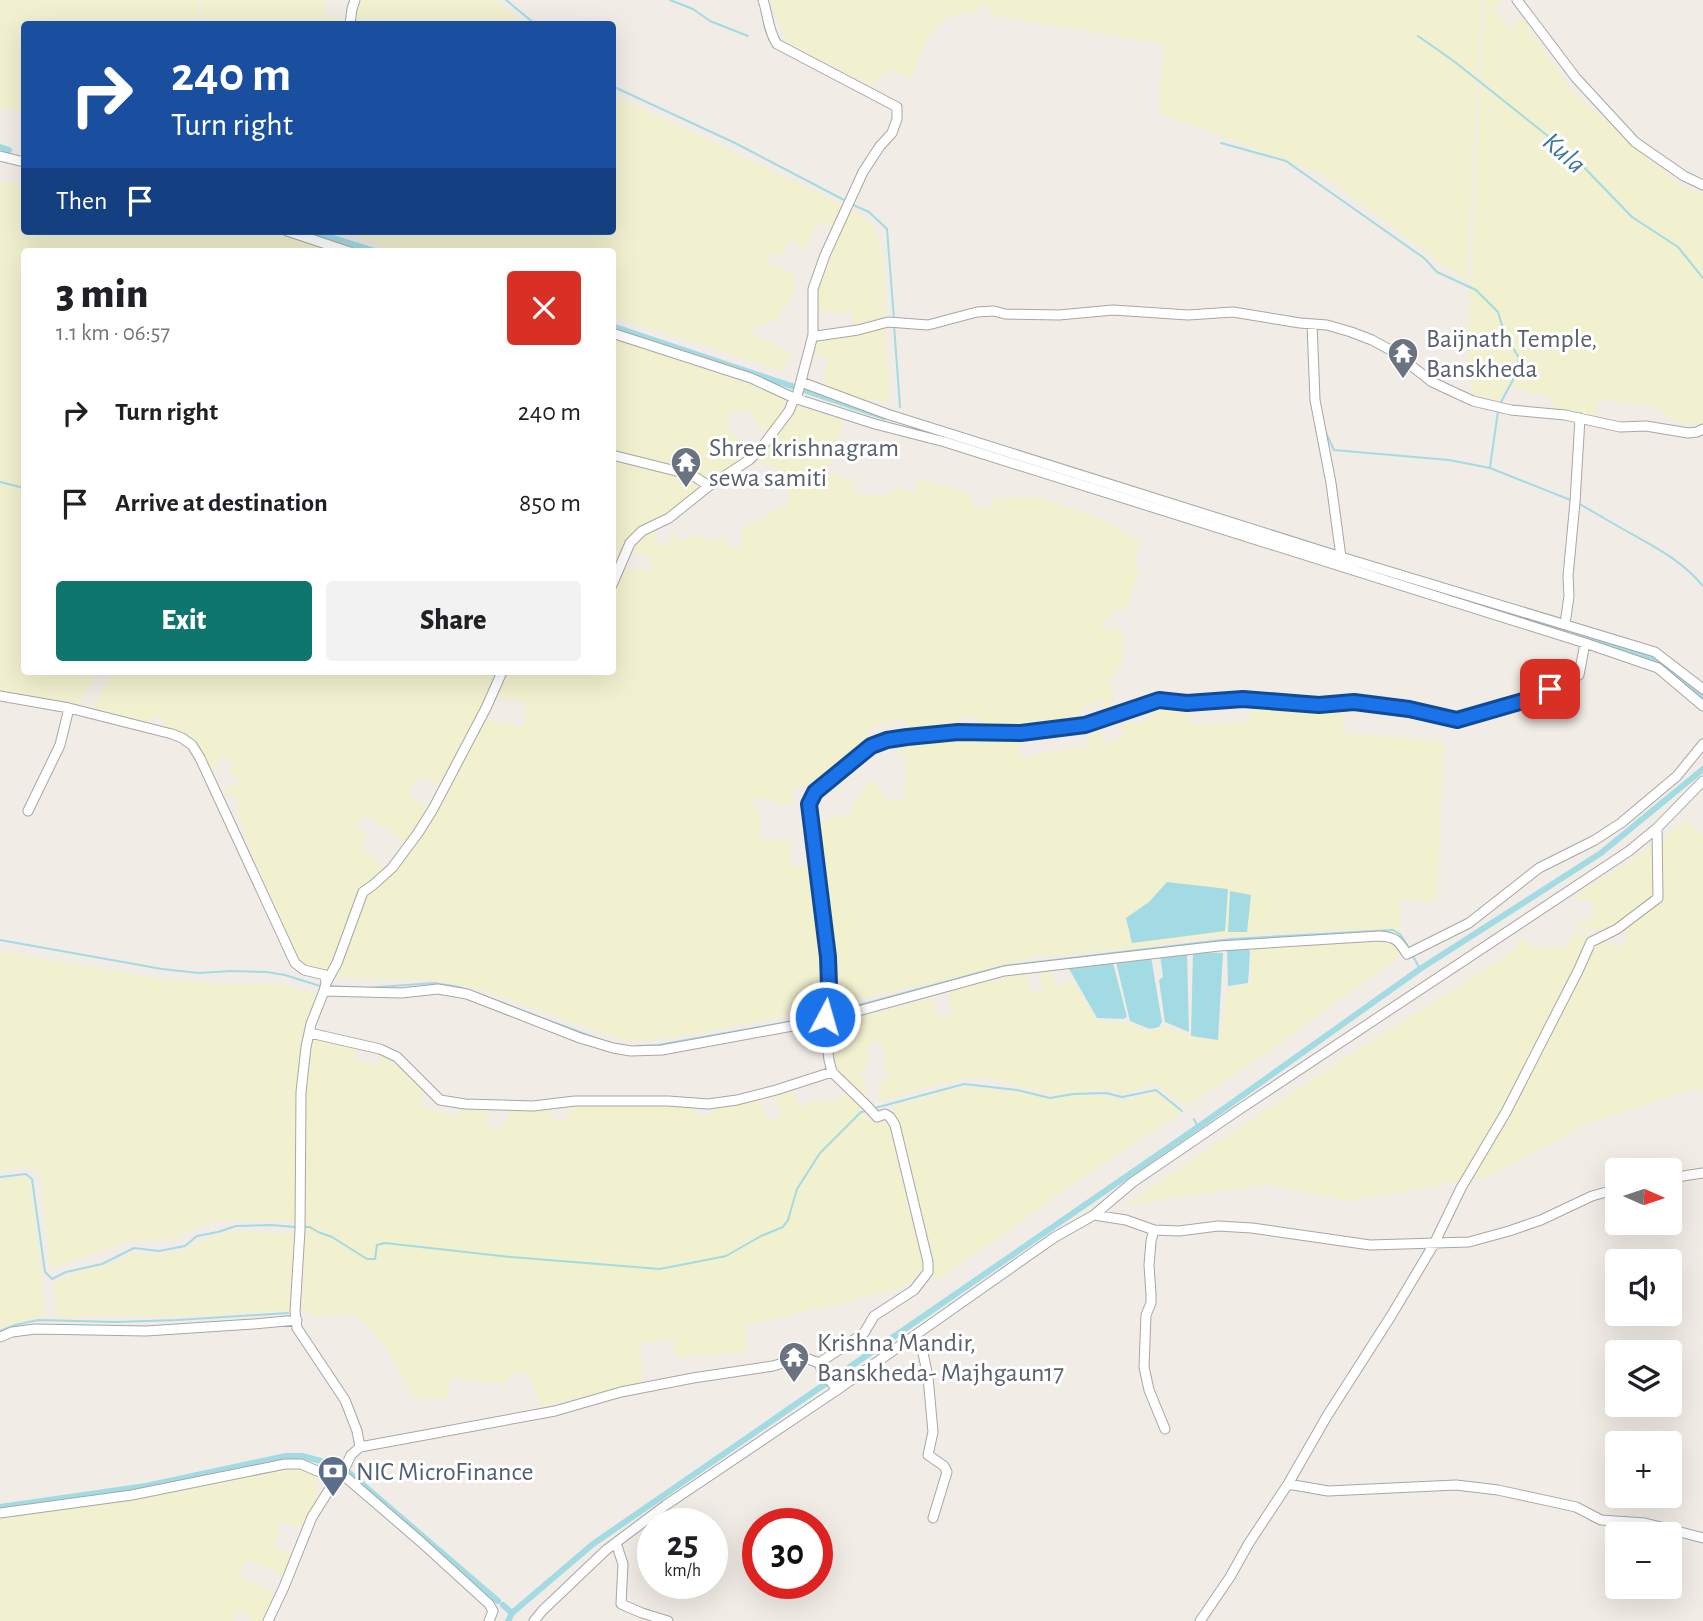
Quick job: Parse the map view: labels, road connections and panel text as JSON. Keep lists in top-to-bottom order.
{
  "water": ["Kula"],
  "places": {
    "temple": ["Baijnath Temple, Banskheda", "Shree krishnagram sewa samiti", "Krishna Mandir, Banskheda- Majhgaun17"],
    "bank": ["NIC MicroFinance"]
  },
  "north": "right",
  "page": {
    "turn": ["240 m", "Turn right"],
    "then": "Then",
    "heading": ["3 min", "1.1 km · 06:57"],
    "list": [
      {
        "name": "Turn right",
        "value": "240 m"
      },
      {
        "name": "Arrive at destination",
        "value": "850 m"
      }
    ],
    "buttons": ["Exit", "Share"],
    "map_buttons": ["+", "−"],
    "speed": "25 km/h",
    "limit": "30"
  }
}
